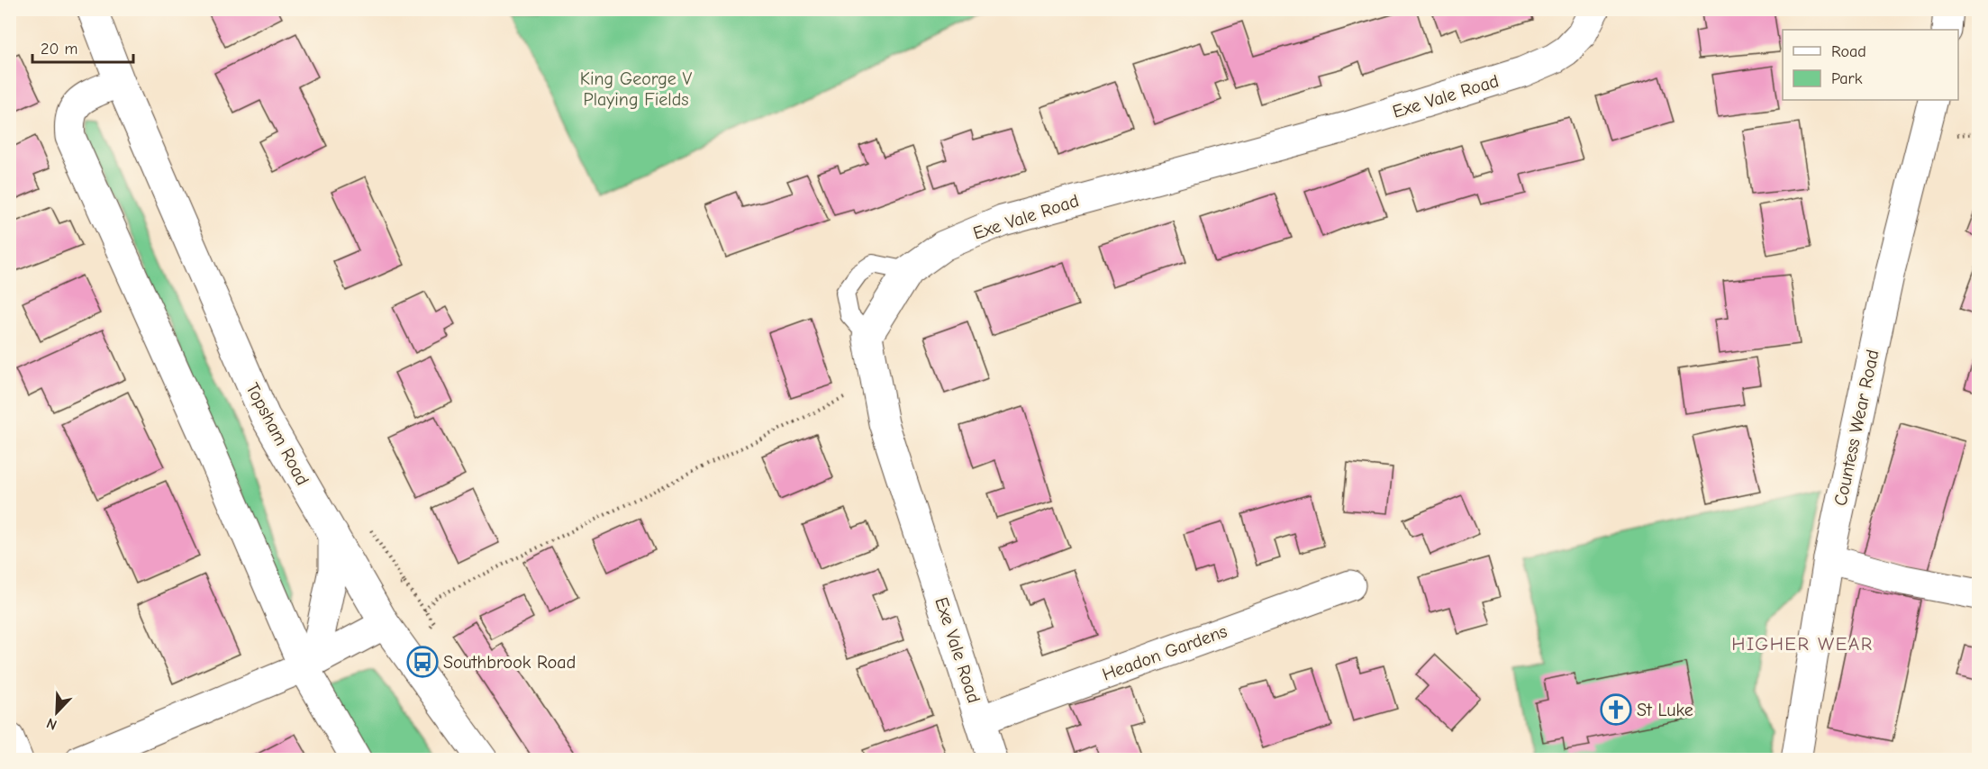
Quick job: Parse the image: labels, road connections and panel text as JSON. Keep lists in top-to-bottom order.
{
  "streets": {
    "street": [
      "Exe Vale Road",
      "Countess Wear Road",
      "Topsham Road",
      "Headon Gardens"
    ]
  },
  "crossings": [
    ["Exe Vale Road", "Headon Gardens"]
  ],
  "districts": ["HIGHER WEAR"],
  "parks": ["King George V Playing Fields"],
  "places": {
    "bus stop": ["Southbrook Road"],
    "church": ["St Luke"]
  },
  "legend": ["Road", "Park"],
  "scale_bar": "20 m",
  "north": "bottom left"
}
